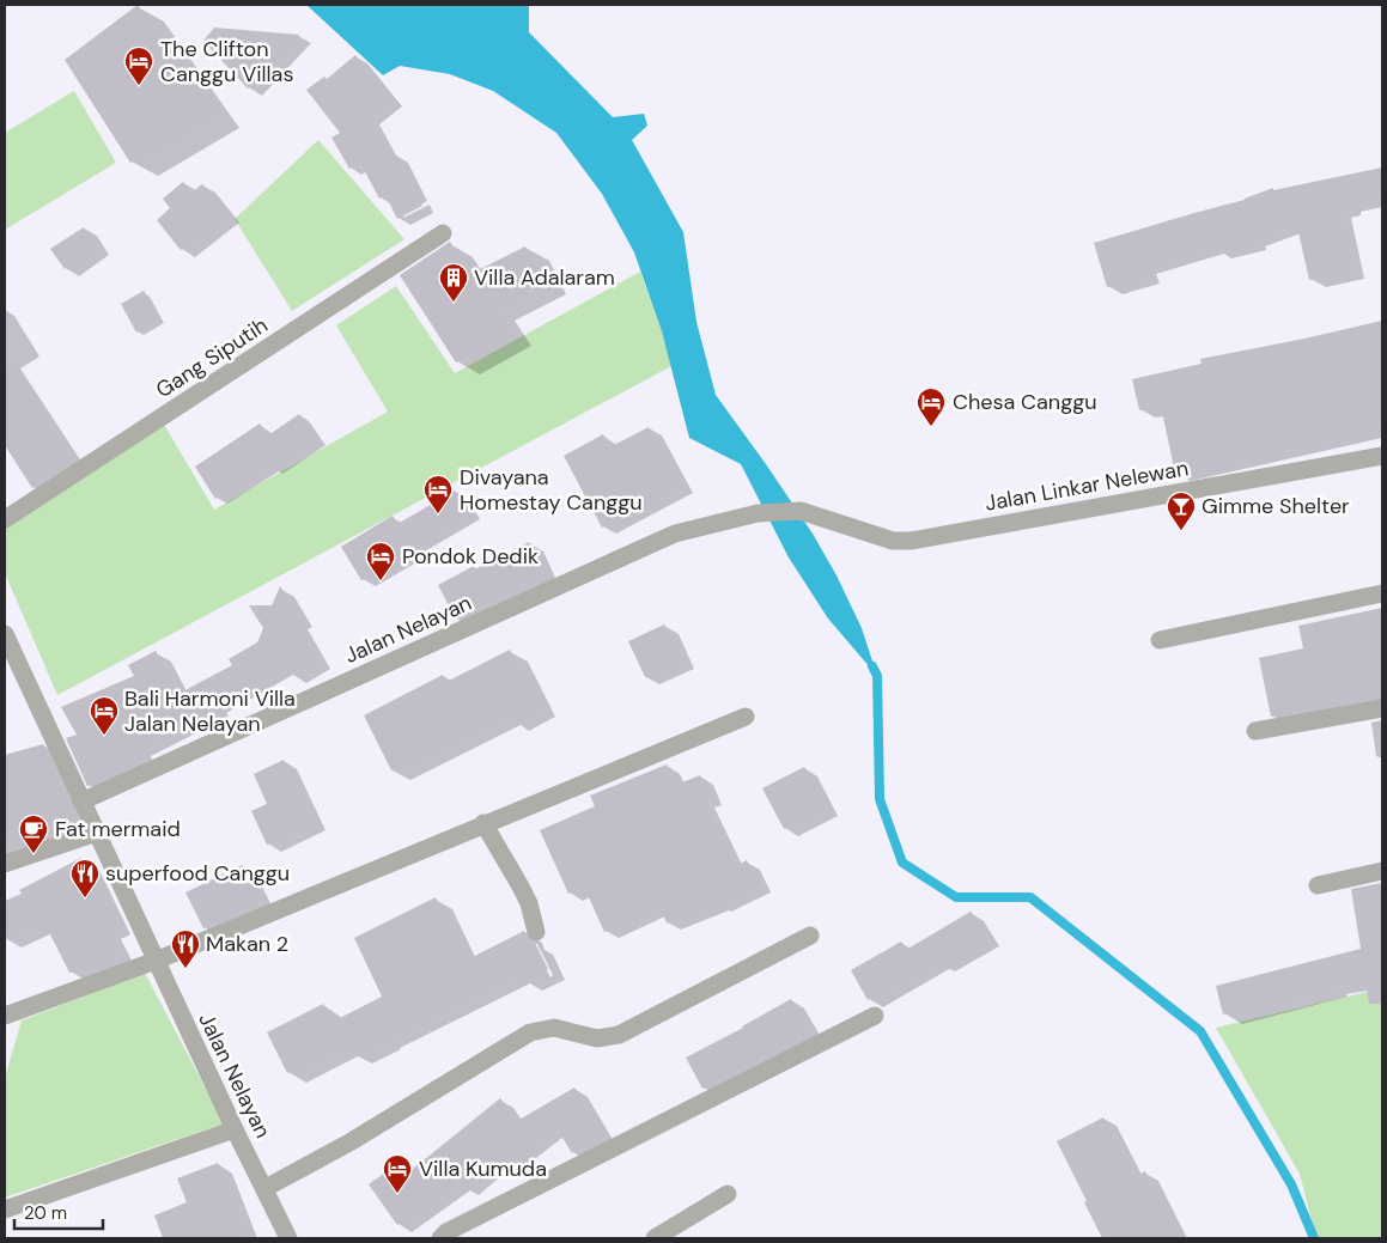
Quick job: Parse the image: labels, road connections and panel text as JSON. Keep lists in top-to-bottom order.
{
  "streets": {
    "street": ["Gang Siputih", "Jalan Linkar Nelewan", "Jalan Nelayan"]
  },
  "crossings": [
    ["Jalan Linkar Nelewan", "Jalan Nelayan"]
  ],
  "places": {
    "hotel": [
      "The Clifton Canggu Villas",
      "Chesa Canggu",
      "Divayana Homestay Canggu",
      "Pondok Dedik",
      "Bali Harmoni Villa Jalan Nelayan",
      "Villa Kumuda"
    ],
    "building": ["Villa Adalaram"],
    "bar": ["Gimme Shelter"],
    "cafe": ["Fat mermaid"],
    "restaurant": ["superfood Canggu", "Makan 2"]
  },
  "scale_bar": "20 m"
}
